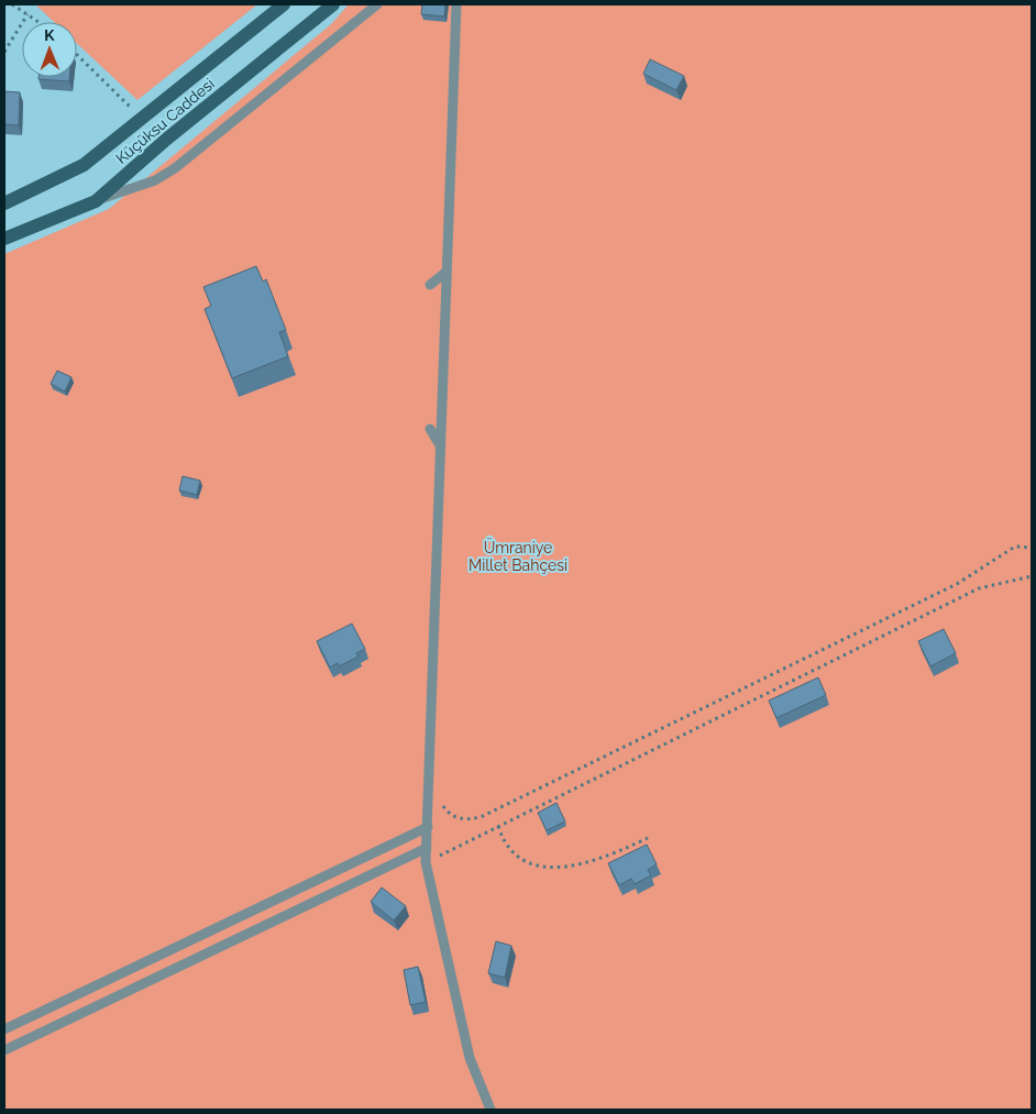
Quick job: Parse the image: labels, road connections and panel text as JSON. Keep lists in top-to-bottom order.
{
  "streets": {
    "main road": ["Küçüksu Caddesi"]
  },
  "parks": ["Ümraniye Millet Bahçesi"],
  "north": "top"
}
